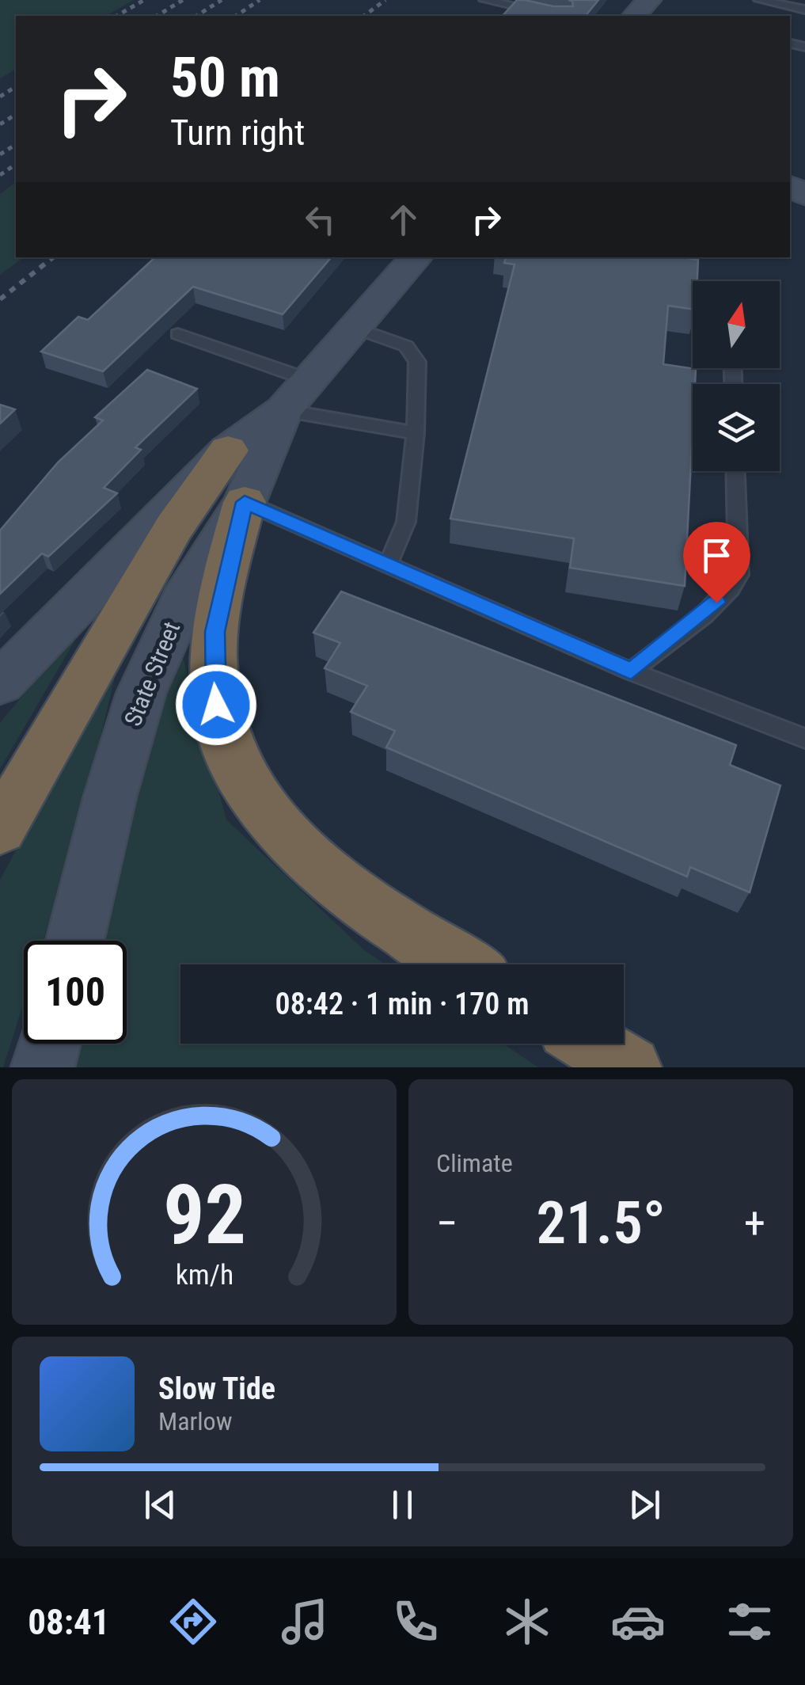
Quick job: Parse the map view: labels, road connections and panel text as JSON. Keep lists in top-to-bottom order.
{
  "streets": {
    "street": ["State Street"]
  },
  "north": "top",
  "page": {
    "turn": ["50 m", "Turn right"],
    "limit": "100",
    "trip": "08:42 · 1 min · 170 m",
    "tile": "Climate",
    "heat": ["−", "21.5°", "+"],
    "song": ["Slow Tide", "Marlow"],
    "tabs": "08:41",
    "gauge": ["92", "km/h"]
  }
}
